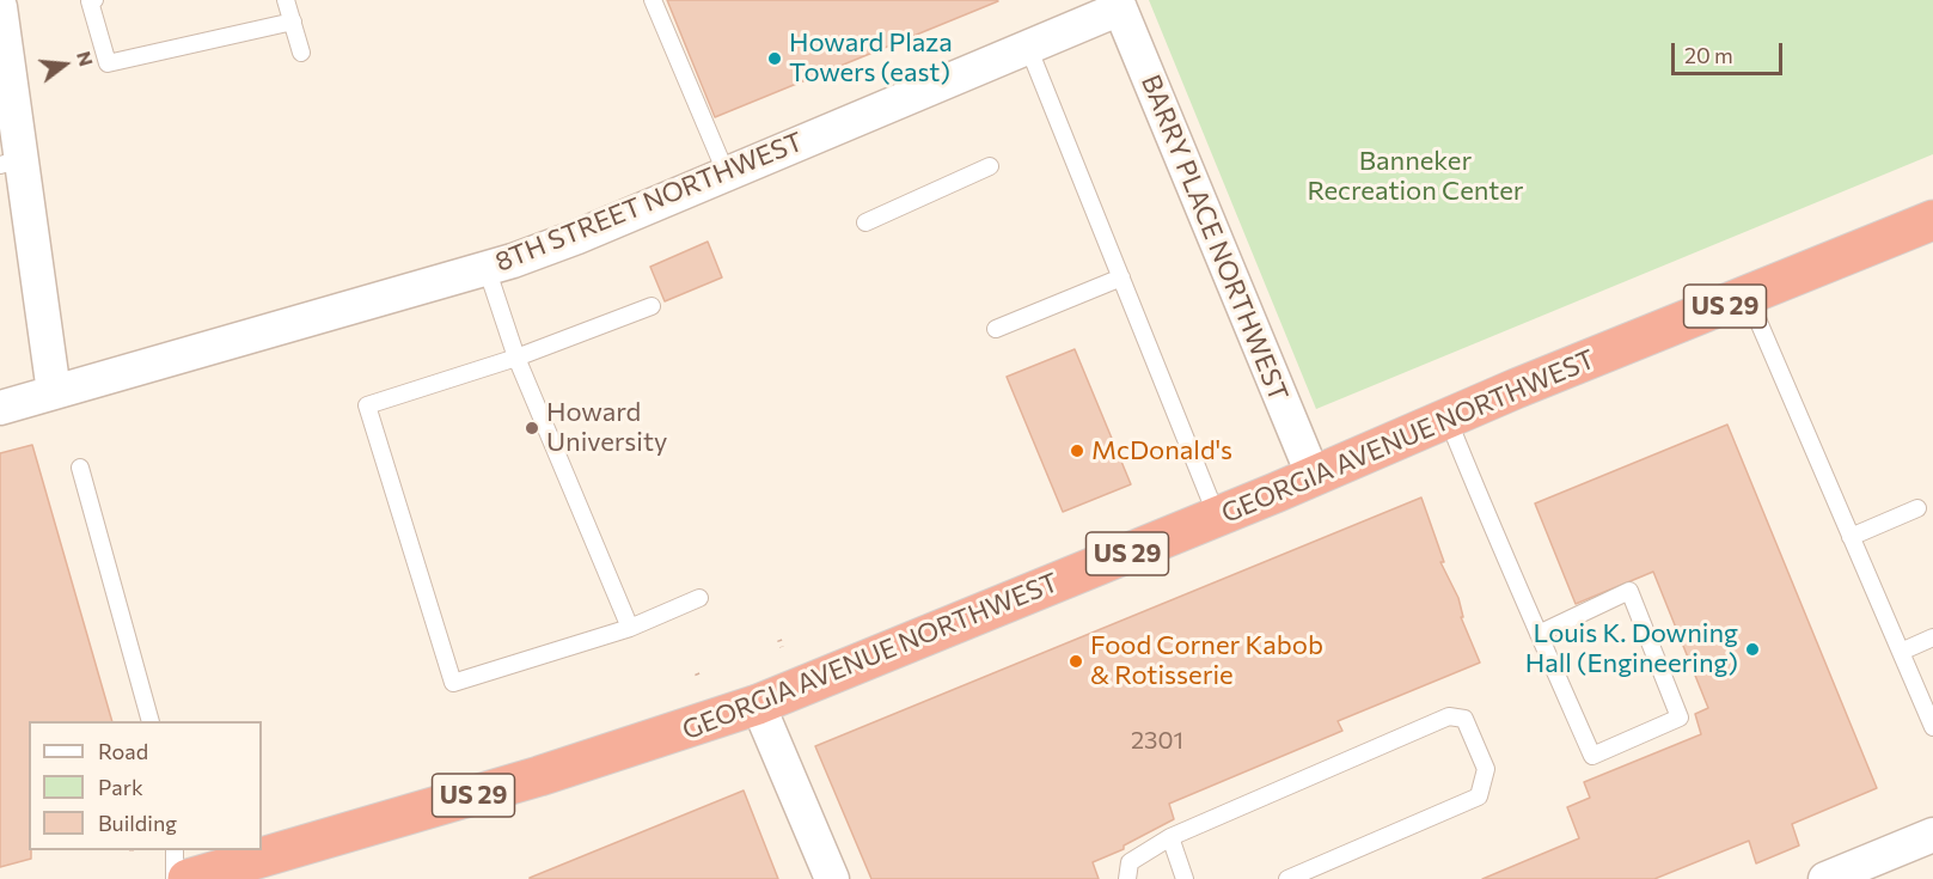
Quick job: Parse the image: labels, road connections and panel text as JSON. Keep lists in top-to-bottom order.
{
  "streets": {
    "highway": ["US 29", "GEORGIA AVENUE NORTHWEST"],
    "street": ["8TH STREET NORTHWEST", "BARRY PLACE NORTHWEST"]
  },
  "crossings": [
    ["8TH STREET NORTHWEST", "BARRY PLACE NORTHWEST"],
    ["BARRY PLACE NORTHWEST", "GEORGIA AVENUE NORTHWEST"]
  ],
  "parks": ["Banneker Recreation Center"],
  "places": [
    "Howard Plaza Towers (east)",
    "Howard University",
    "McDonald's",
    "Louis K. Downing Hall (Engineering)",
    "Food Corner Kabob & Rotisserie"
  ],
  "house_numbers": ["2301"],
  "legend": ["Road", "Park", "Building"],
  "scale_bar": "20 m",
  "north": "right"
}
